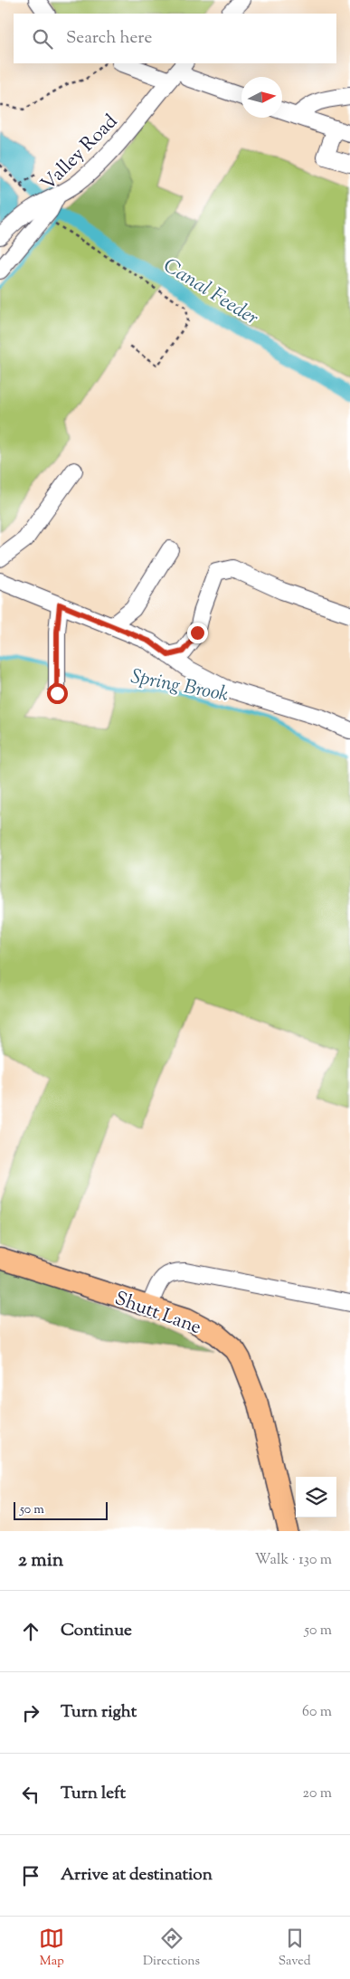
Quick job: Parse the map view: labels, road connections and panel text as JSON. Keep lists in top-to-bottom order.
{
  "streets": {
    "main road": ["Shutt Lane"],
    "street": ["Valley Road"]
  },
  "water": ["Canal Feeder", "Spring Brook"],
  "scale_bar": "50 m",
  "north": "right",
  "page": {
    "search": "Search here",
    "scale": "50 m",
    "heading": ["2 min", "Walk · 130 m"],
    "list": [
      ["Continue", "50 m"],
      ["Turn right", "60 m"],
      ["Turn left", "20 m"],
      "Arrive at destination"
    ],
    "nav": ["Map", "Directions", "Saved"]
  }
}
